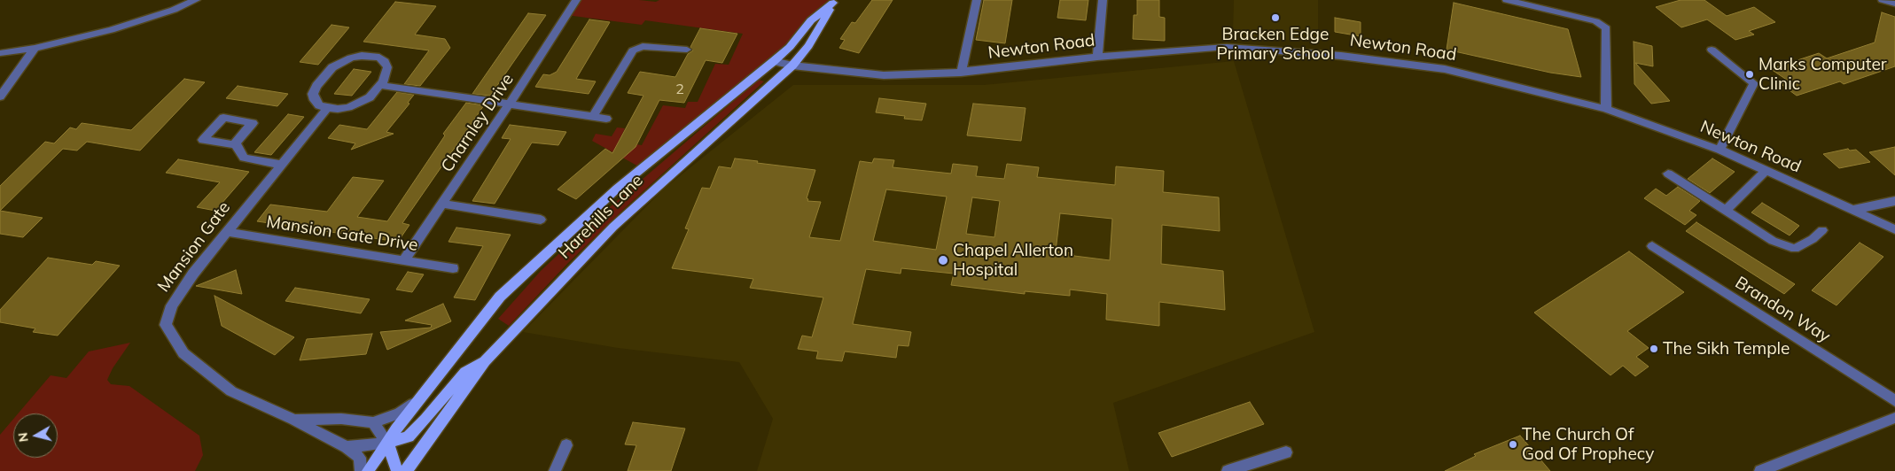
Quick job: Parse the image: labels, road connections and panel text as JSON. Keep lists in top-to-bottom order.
{
  "streets": {
    "main road": ["Harehills Lane"],
    "street": [
      "Newton Road",
      "Charnley Drive",
      "Mansion Gate Drive",
      "Mansion Gate",
      "Brandon Way"
    ]
  },
  "crossings": [
    ["Newton Road", "Harehills Lane"],
    ["Charnley Drive", "Mansion Gate Drive"],
    ["Harehills Lane", "Mansion Gate"],
    ["Mansion Gate Drive", "Mansion Gate"]
  ],
  "places": [
    "Bracken Edge Primary School",
    "Marks Computer Clinic",
    "Chapel Allerton Hospital",
    "The Sikh Temple",
    "The Church Of God Of Prophecy"
  ],
  "house_numbers": ["2"],
  "north": "left"
}
